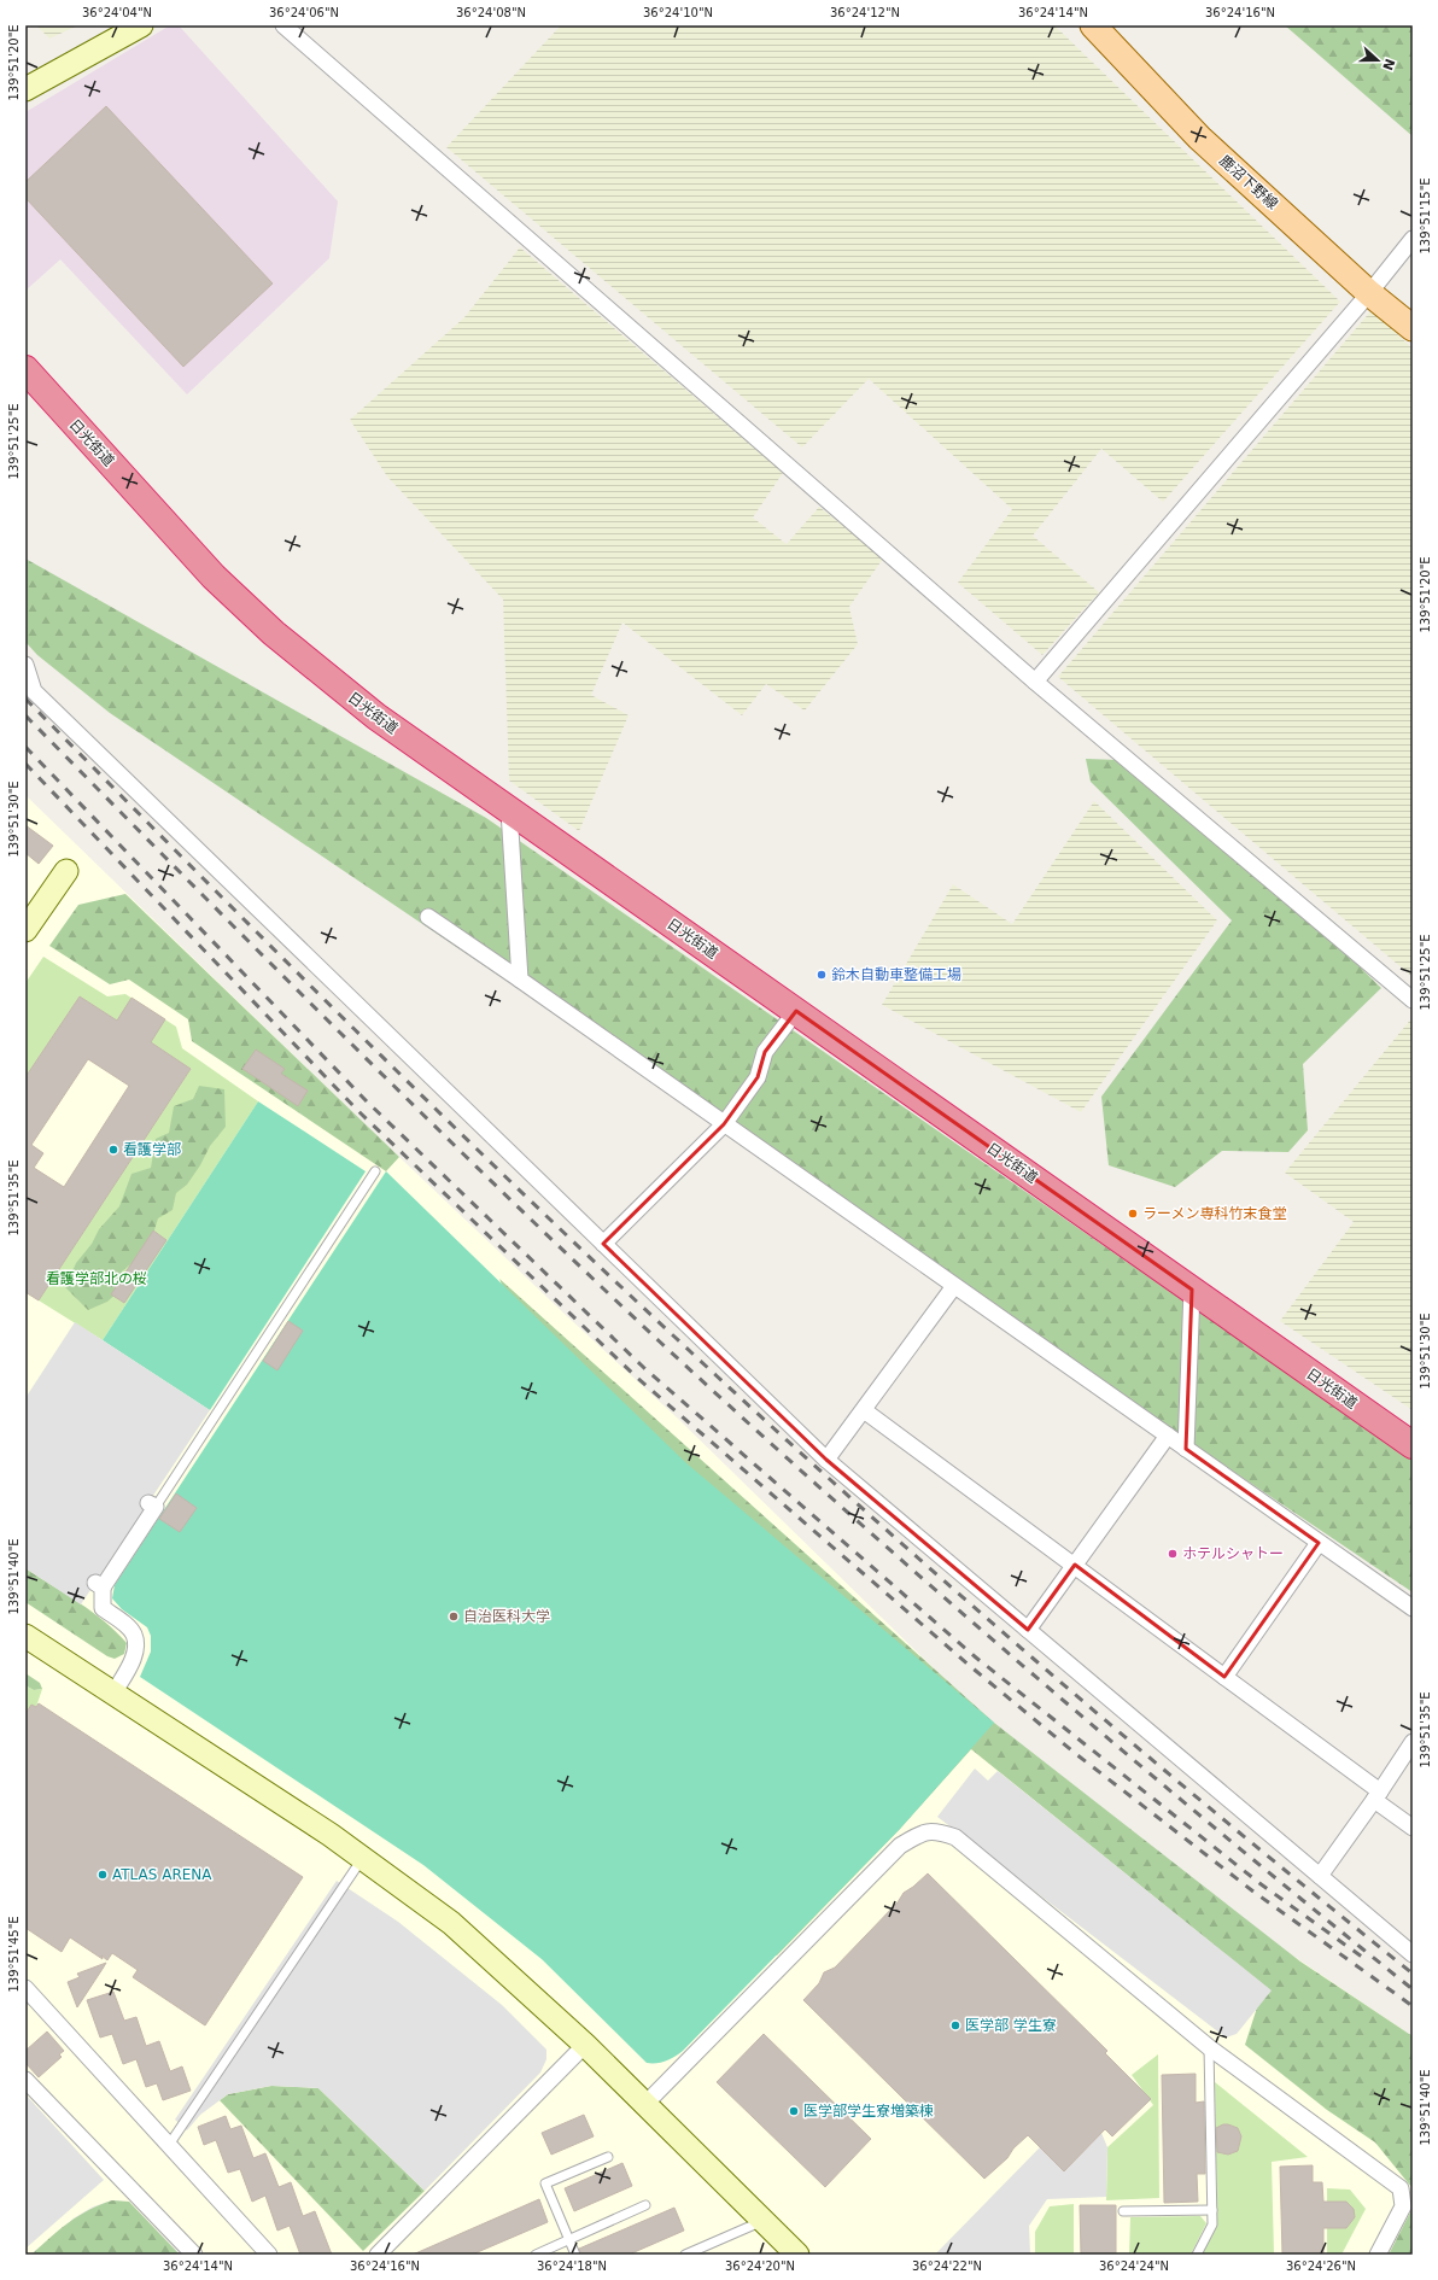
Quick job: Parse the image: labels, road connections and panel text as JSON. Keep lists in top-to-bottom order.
{
  "streets": {
    "highway": ["日光街道"],
    "main road": ["鹿沼下野線"]
  },
  "parks": ["看護学部北の桜"],
  "places": [
    "鈴木自動車整備工場",
    "看護学部",
    "ラーメン専科竹末食堂",
    "ホテルシャトー",
    "自治医科大学",
    "ATLAS ARENA",
    "医学部 学生寮",
    "医学部学生寮増築棟"
  ],
  "north": "right",
  "coordinates": [
    "36°24'04\"N",
    "36°24'06\"N",
    "36°24'08\"N",
    "36°24'10\"N",
    "36°24'12\"N",
    "36°24'14\"N",
    "36°24'16\"N",
    "139°51'20\"E",
    "139°51'15\"E",
    "139°51'25\"E",
    "139°51'30\"E",
    "139°51'35\"E",
    "139°51'40\"E",
    "139°51'45\"E",
    "36°24'18\"N",
    "36°24'20\"N",
    "36°24'22\"N",
    "36°24'24\"N",
    "36°24'26\"N"
  ]
}
